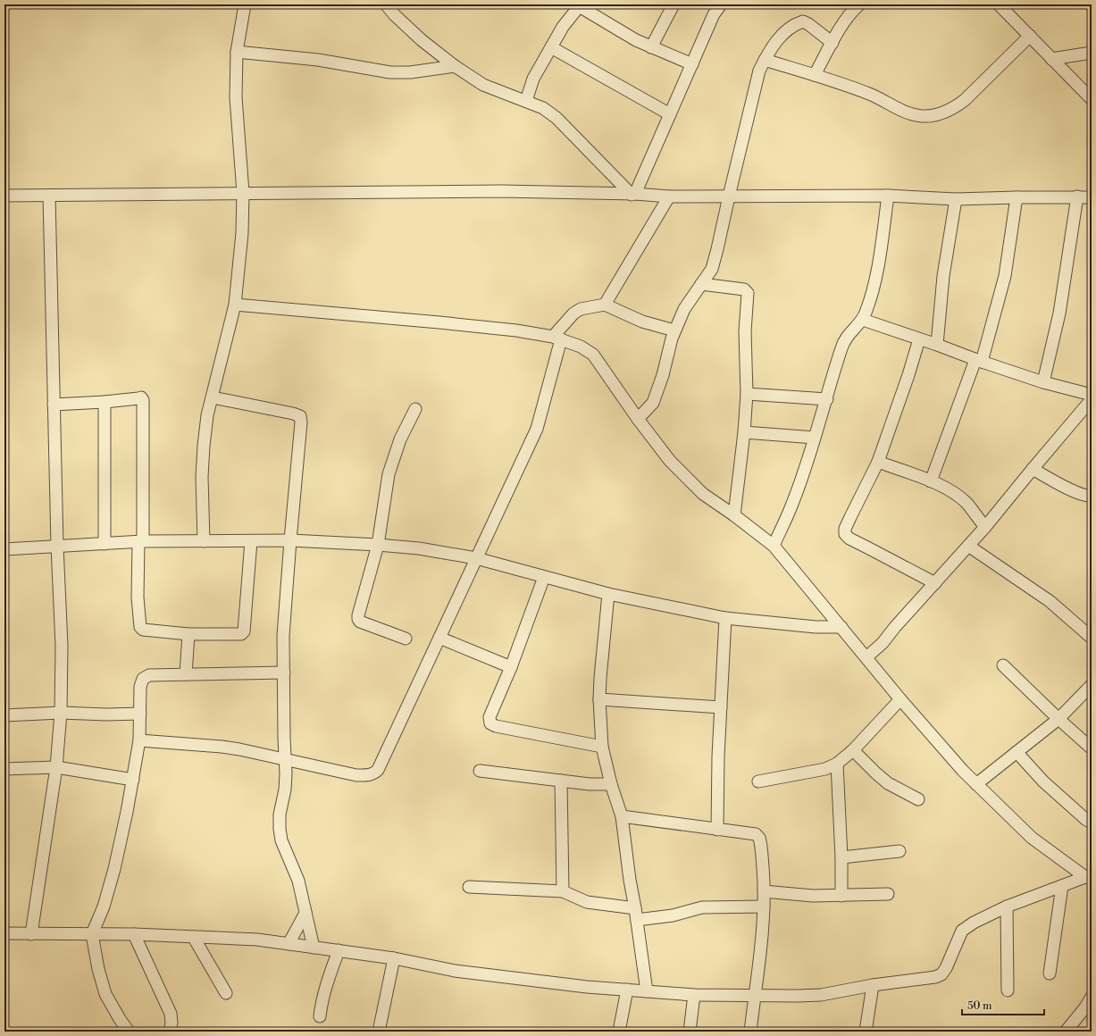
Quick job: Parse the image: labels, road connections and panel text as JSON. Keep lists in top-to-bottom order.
{
  "scale_bar": "50 m"
}
